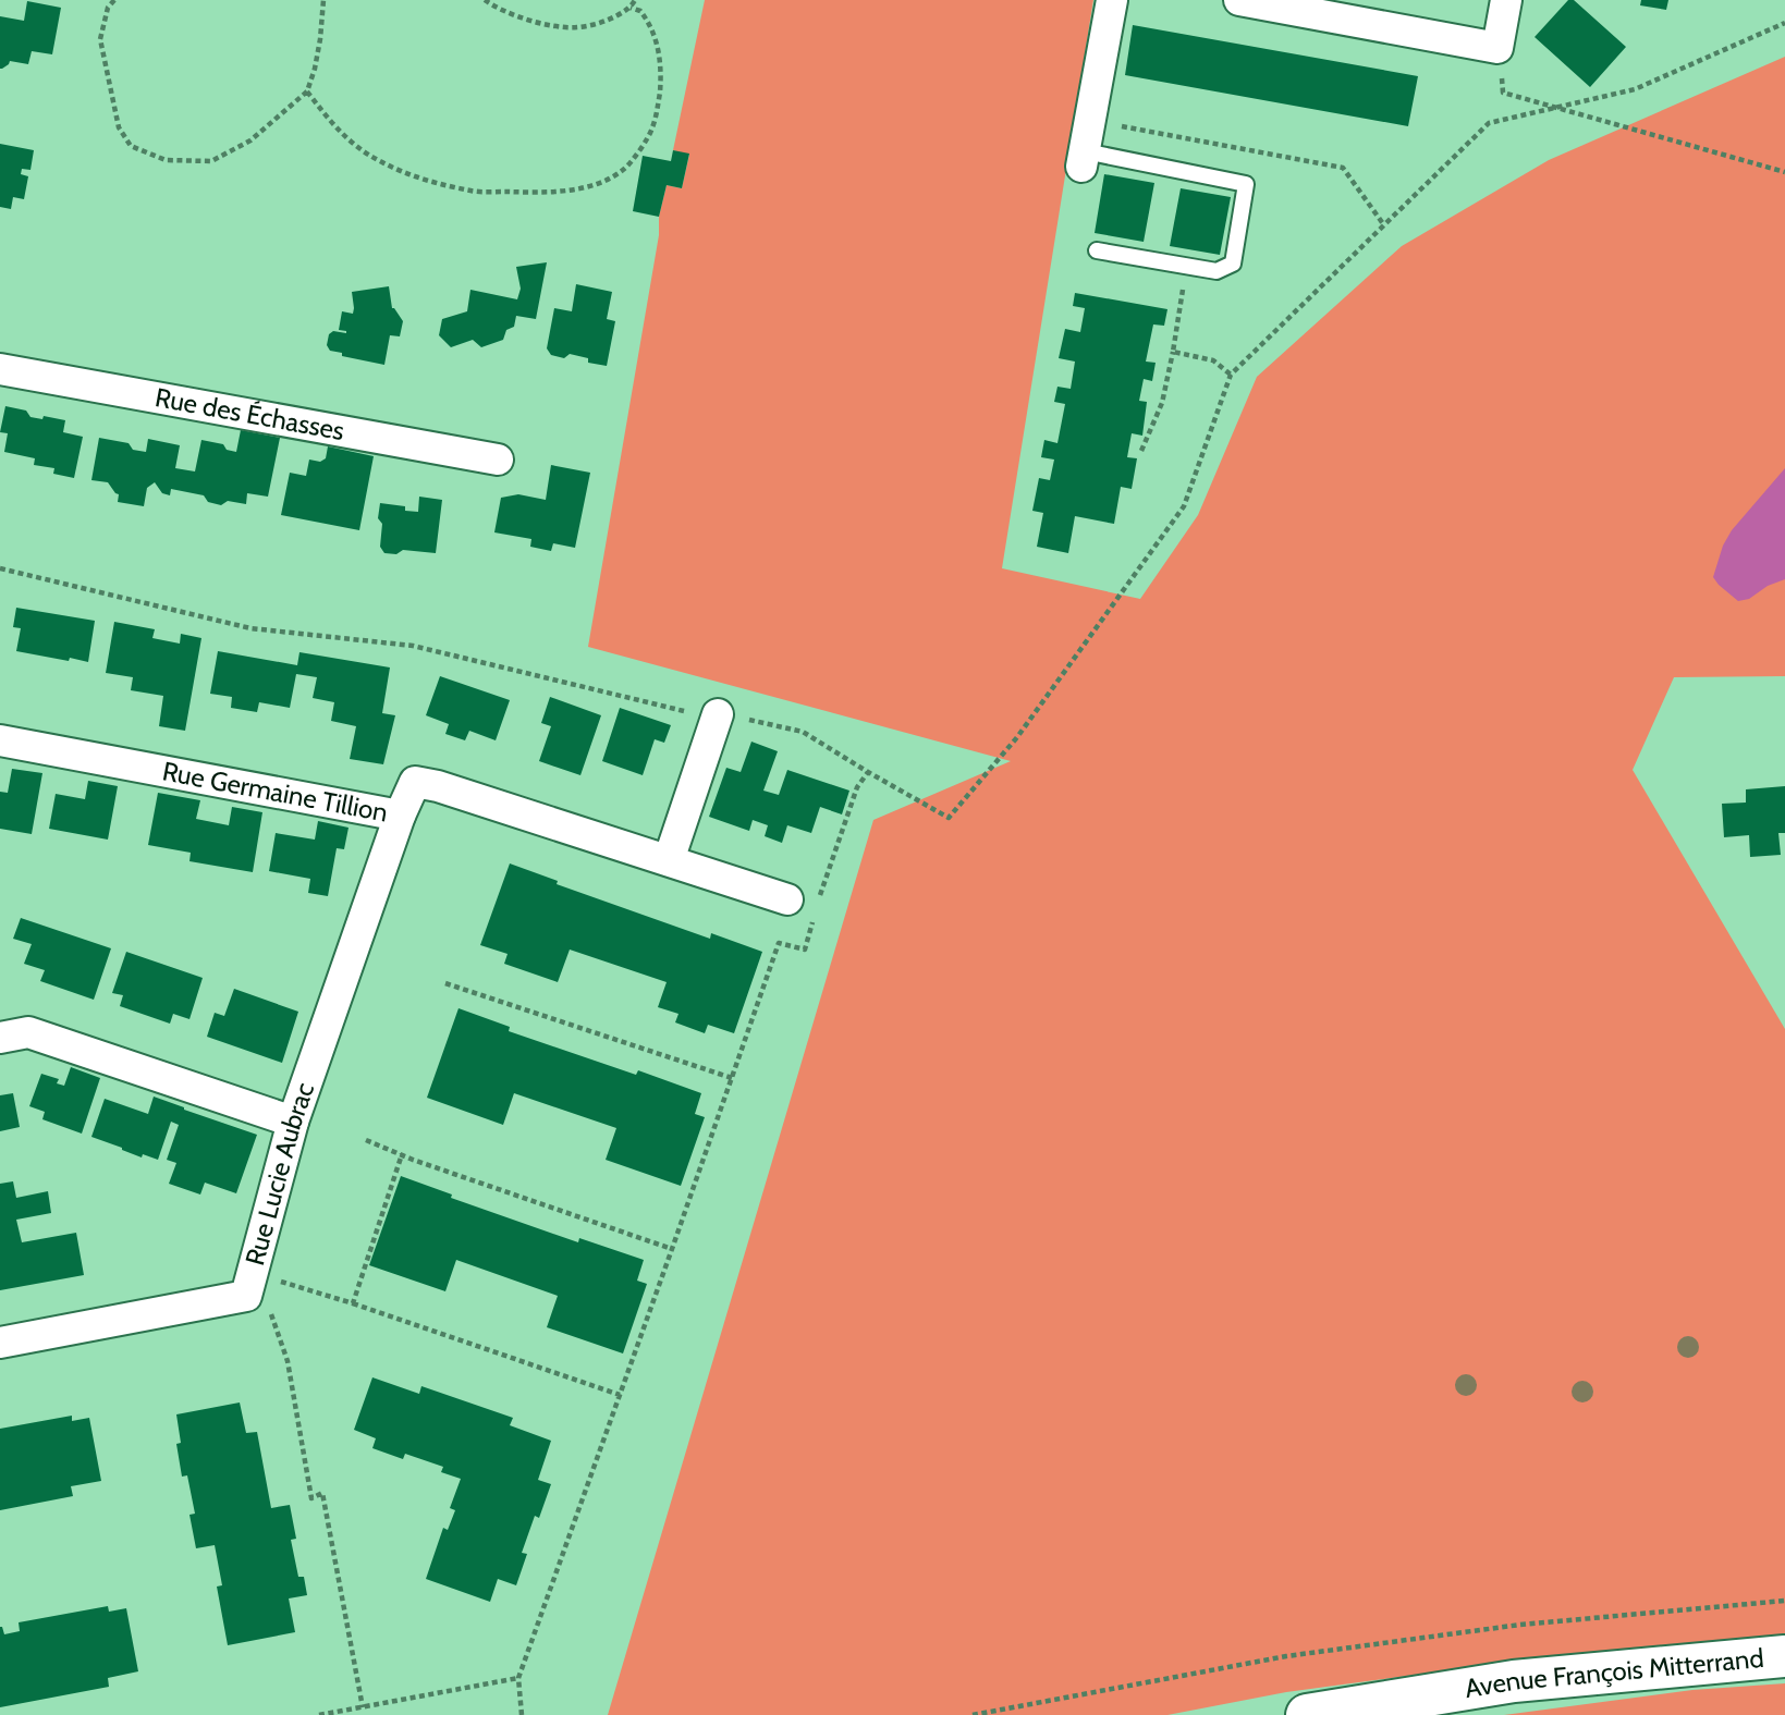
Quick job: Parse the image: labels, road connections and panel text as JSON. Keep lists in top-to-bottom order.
{
  "streets": {
    "main road": ["Avenue François Mitterrand"],
    "street": ["Rue des Échasses", "Rue Germaine Tillion", "Rue Lucie Aubrac"]
  },
  "crossings": [
    ["Rue Germaine Tillion", "Rue Lucie Aubrac"]
  ]
}
